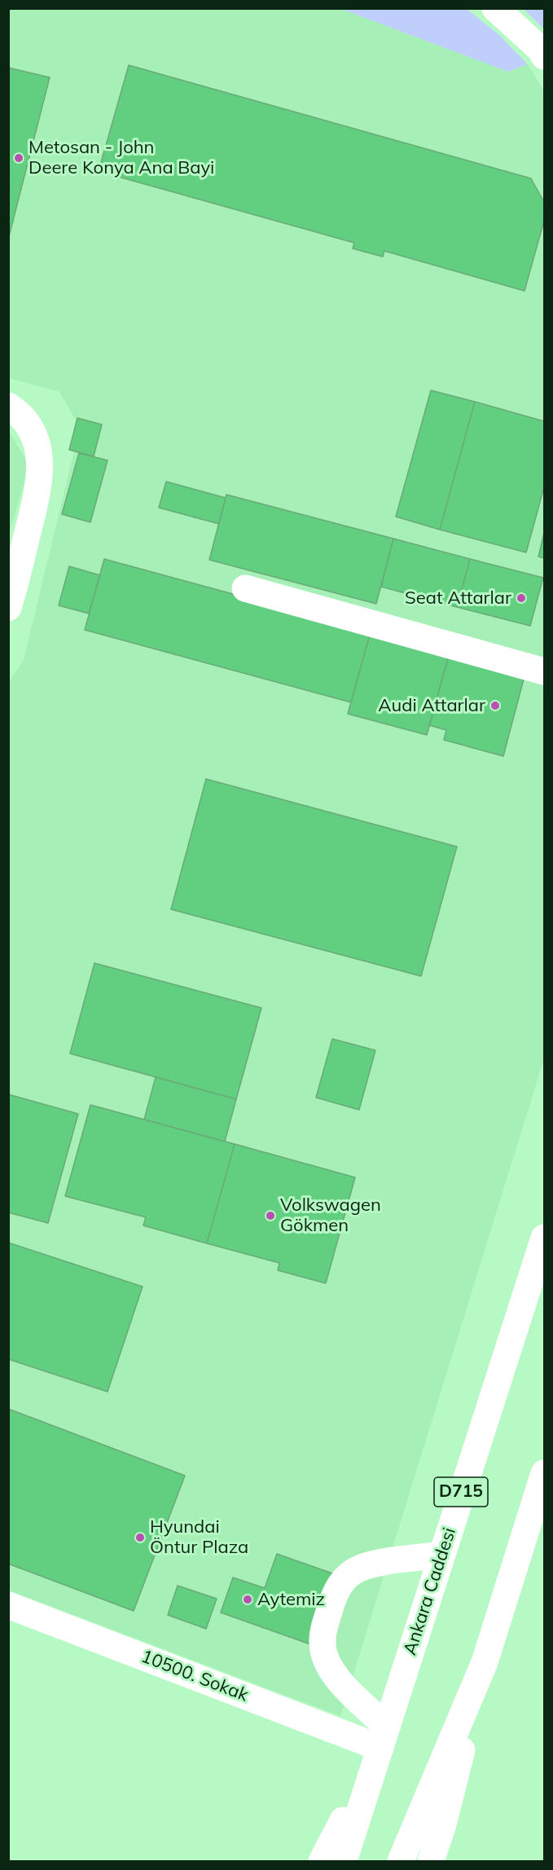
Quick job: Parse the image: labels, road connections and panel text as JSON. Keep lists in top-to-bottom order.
{
  "streets": {
    "main road": ["D715", "Ankara Caddesi", "10500. Sokak"]
  },
  "crossings": [
    ["Ankara Caddesi", "10500. Sokak"]
  ],
  "places": [
    "Metosan - John Deere Konya Ana Bayi",
    "Seat Attarlar",
    "Audi Attarlar",
    "Volkswagen Gökmen",
    "Hyundai Öntur Plaza",
    "Aytemiz"
  ]
}
